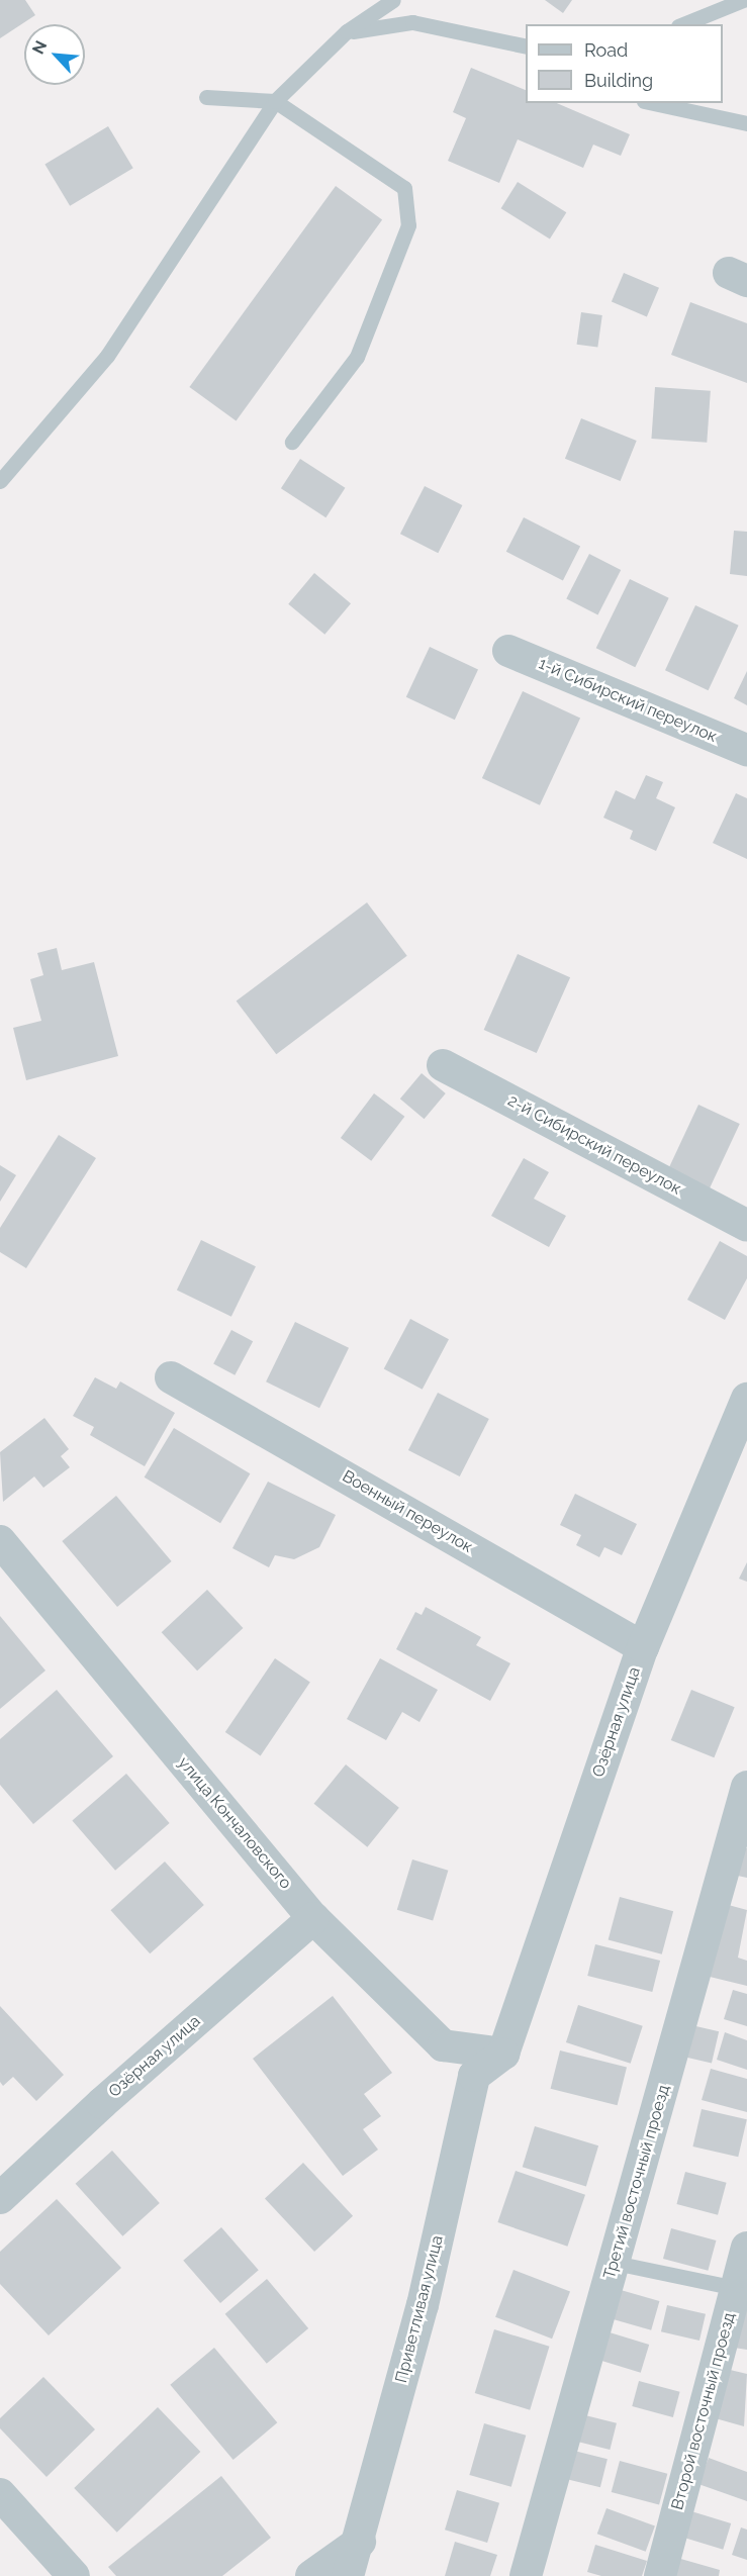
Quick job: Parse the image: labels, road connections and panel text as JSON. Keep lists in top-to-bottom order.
{
  "streets": {
    "street": [
      "1-й Сибирский переулок",
      "2-й Сибирский переулок",
      "Военный переулок",
      "Озёрная улица",
      "улица Кончаловского",
      "Третий восточный проезд",
      "Приветливая улица",
      "Второй восточный проезд"
    ]
  },
  "crossings": [
    ["Военный переулок", "Озёрная улица"],
    ["Озёрная улица", "улица Кончаловского"],
    ["Озёрная улица", "Приветливая улица"],
    ["улица Кончаловского", "Приветливая улица"]
  ],
  "legend": ["Road", "Building"],
  "north": "top left"
}
